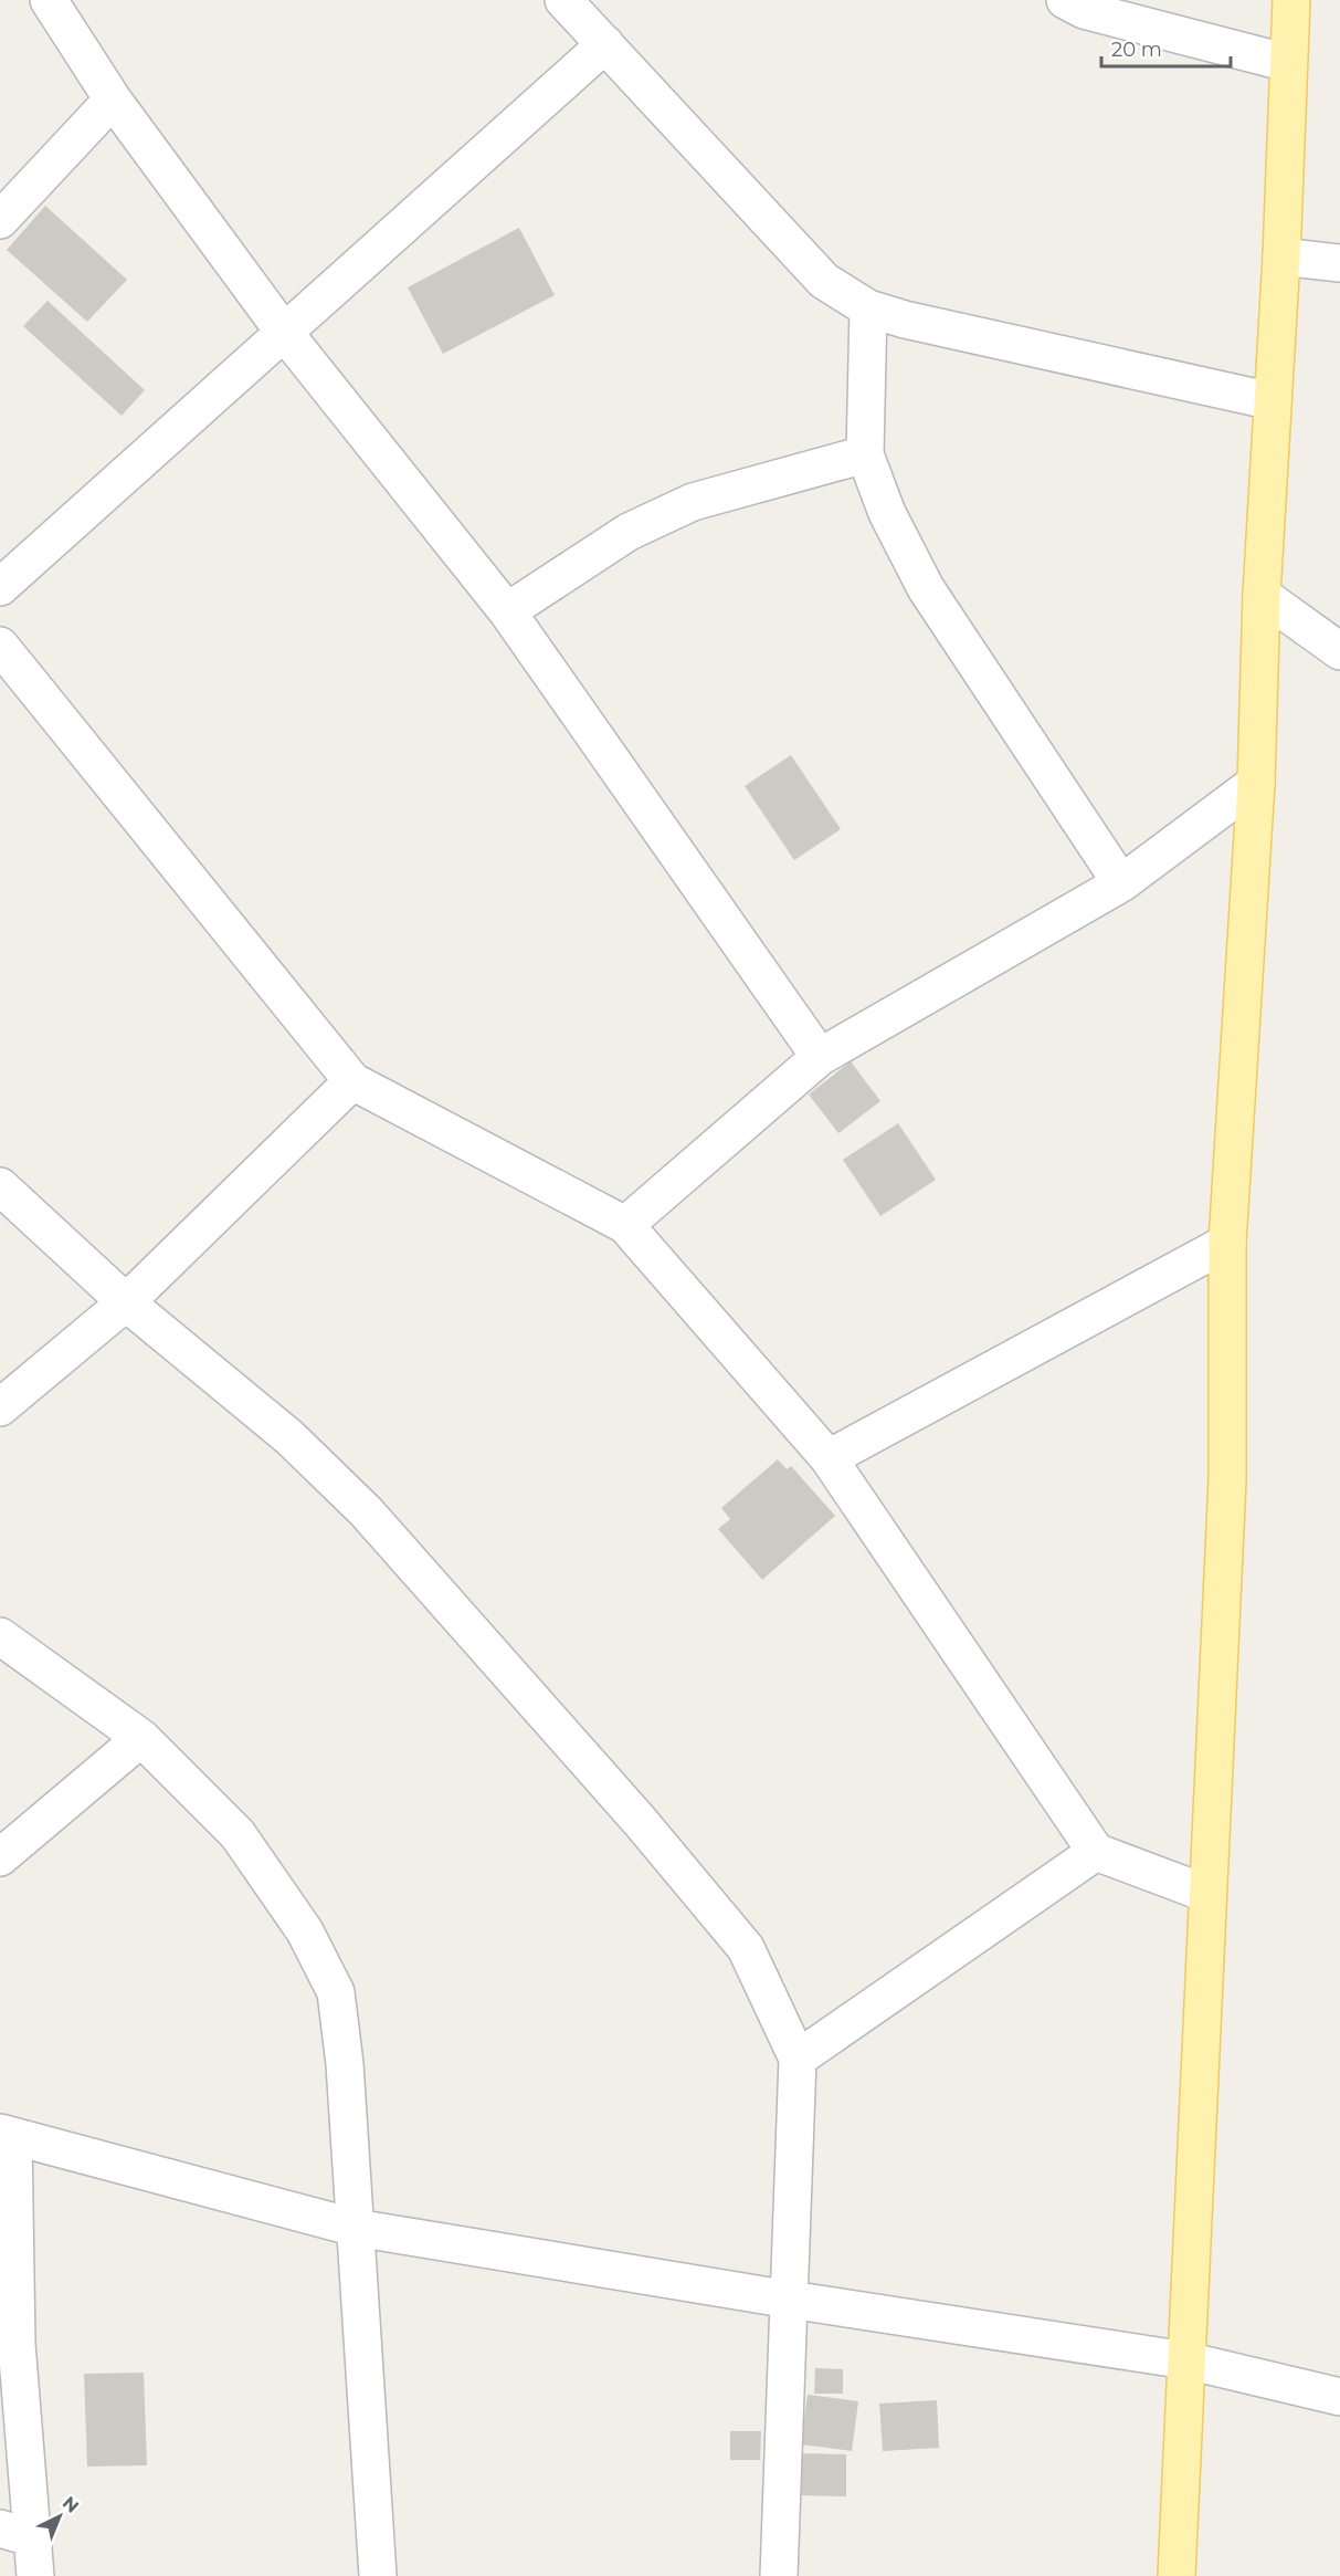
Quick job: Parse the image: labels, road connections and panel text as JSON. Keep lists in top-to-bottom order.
{
  "scale_bar": "20 m",
  "north": "top right"
}
